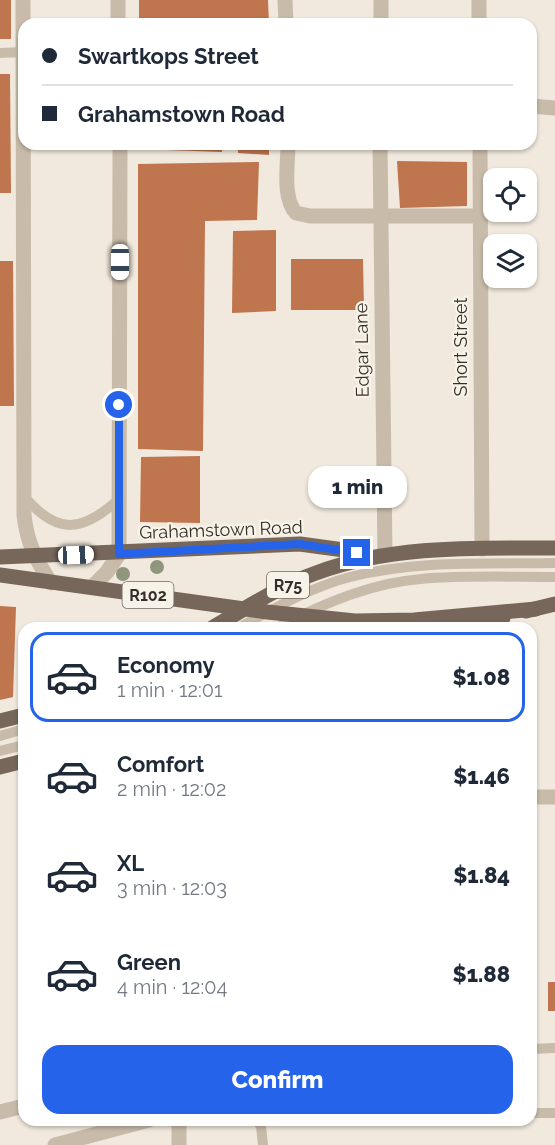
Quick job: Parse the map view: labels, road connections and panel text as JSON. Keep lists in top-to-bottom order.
{
  "streets": {
    "main road": ["Grahamstown Road", "R75", "R102"],
    "street": ["Short Street", "Edgar Lane"]
  },
  "crossings": [
    ["Edgar Lane", "Grahamstown Road"],
    ["Edgar Lane", "R75"],
    ["Grahamstown Road", "R75"],
    ["R75", "R102"]
  ],
  "page": {
    "banner": ["Swartkops Street", "Grahamstown Road"],
    "bubble": "1 min",
    "list": [
      {
        "name": "Economy",
        "note": "1 min · 12:01",
        "value": "$1.08"
      },
      {
        "name": "Comfort",
        "note": "2 min · 12:02",
        "value": "$1.46"
      },
      {
        "name": "XL",
        "note": "3 min · 12:03",
        "value": "$1.84"
      },
      {
        "name": "Green",
        "note": "4 min · 12:04",
        "value": "$1.88"
      }
    ],
    "buttons": "Confirm"
  }
}
